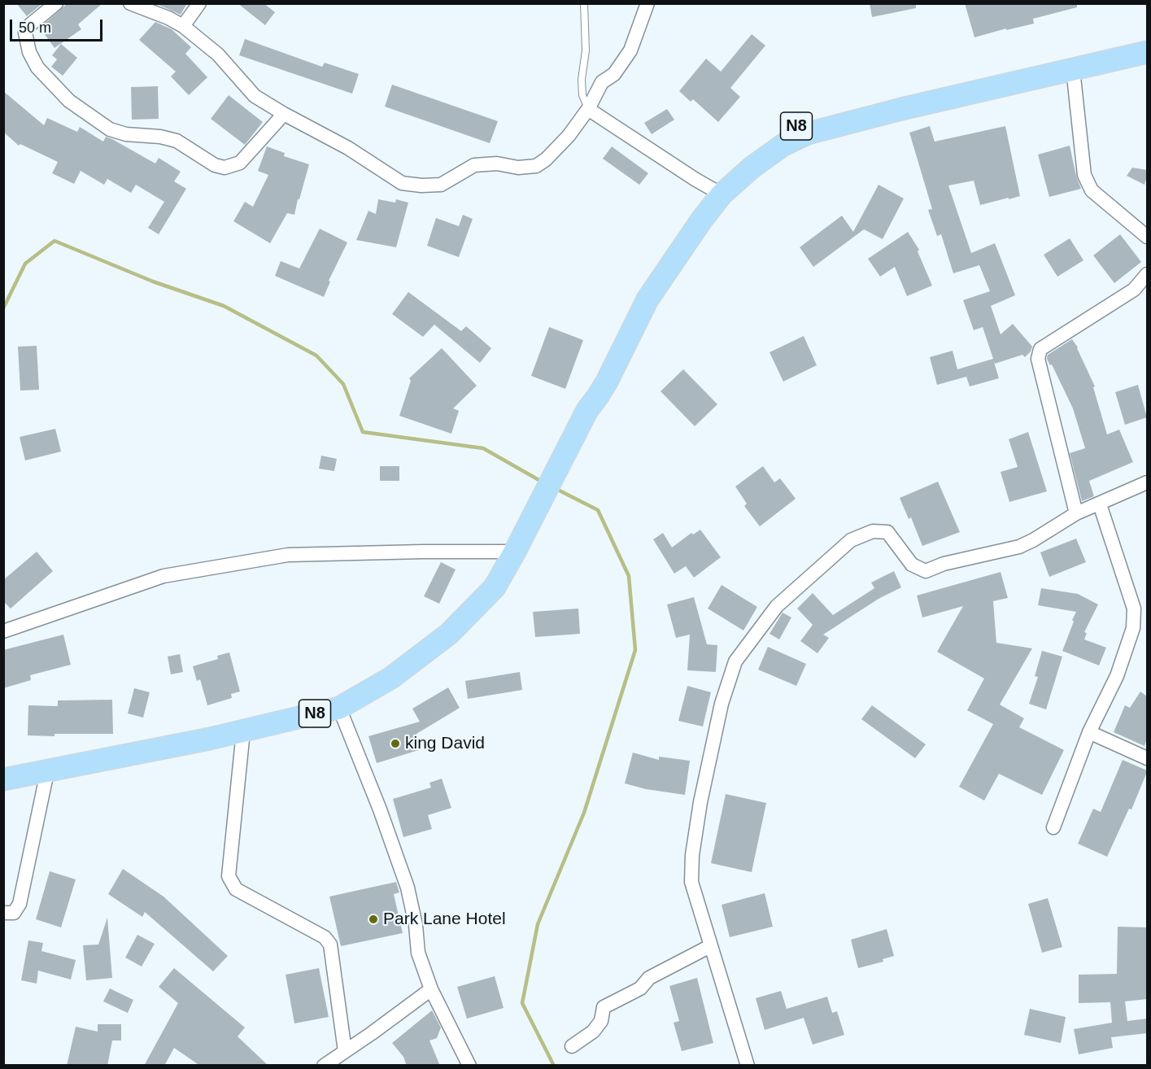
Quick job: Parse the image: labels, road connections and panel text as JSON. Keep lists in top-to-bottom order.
{
  "streets": {
    "highway": ["N8"]
  },
  "places": ["king David", "Park Lane Hotel"],
  "scale_bar": "50 m"
}
